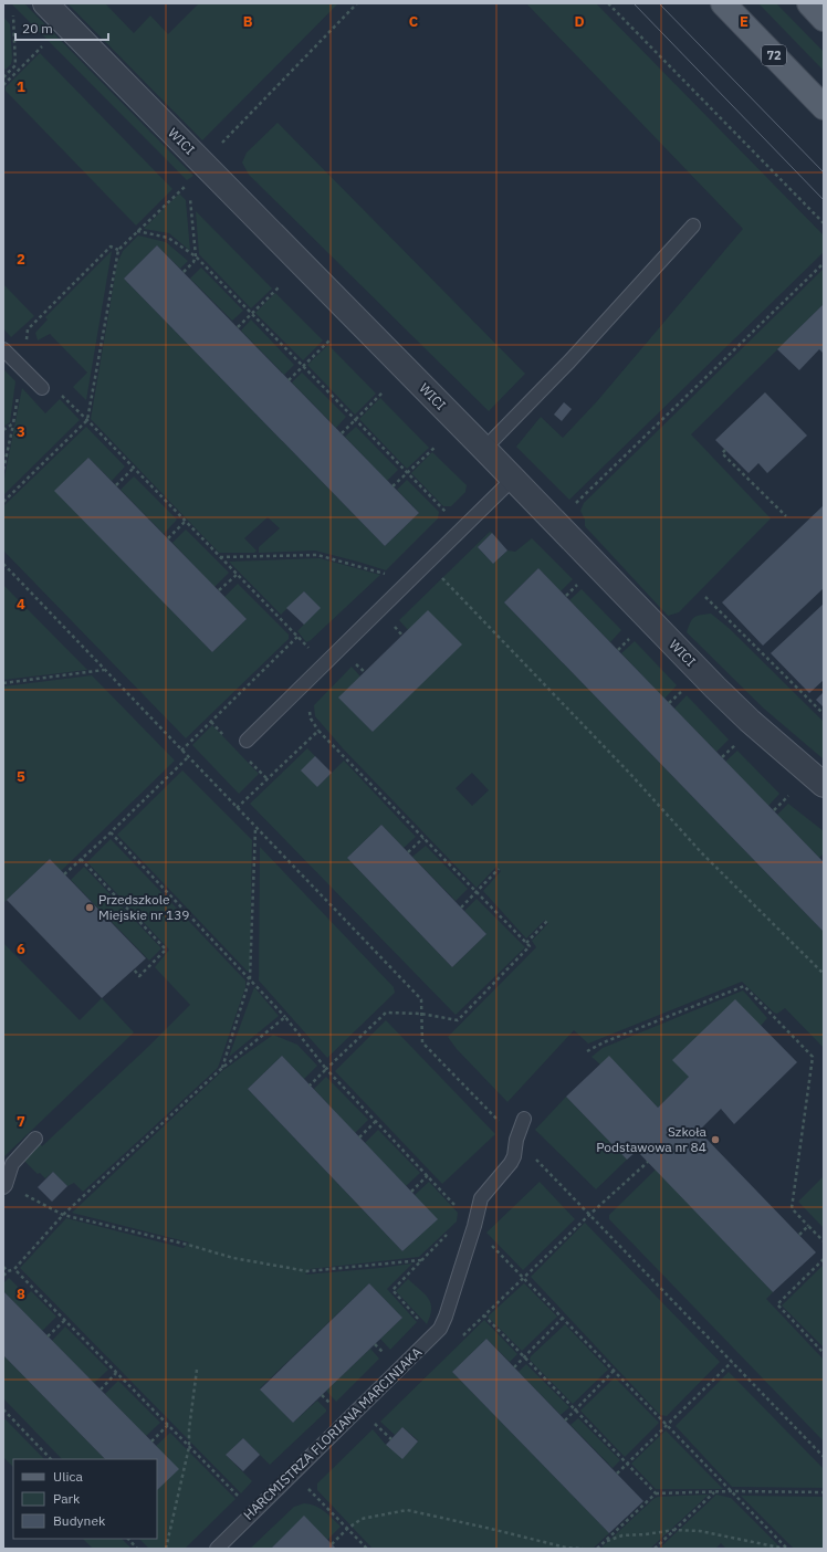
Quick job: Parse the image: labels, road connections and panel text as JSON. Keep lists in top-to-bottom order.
{
  "streets": {
    "main road": ["72"],
    "street": ["WICI"],
    "lane": ["HARCMISTRZA FLORIANA MARCINIAKA"]
  },
  "places": ["Przedszkole Miejskie nr 139", "Szkoła Podstawowa nr 84"],
  "legend": ["Ulica", "Park", "Budynek"],
  "scale_bar": "20 m",
  "grid": {
    "columns": [
      "B",
      "C",
      "D",
      "E"
    ],
    "rows": [
      "1",
      "2",
      "3",
      "4",
      "5",
      "6",
      "7",
      "8"
    ]
  }
}
